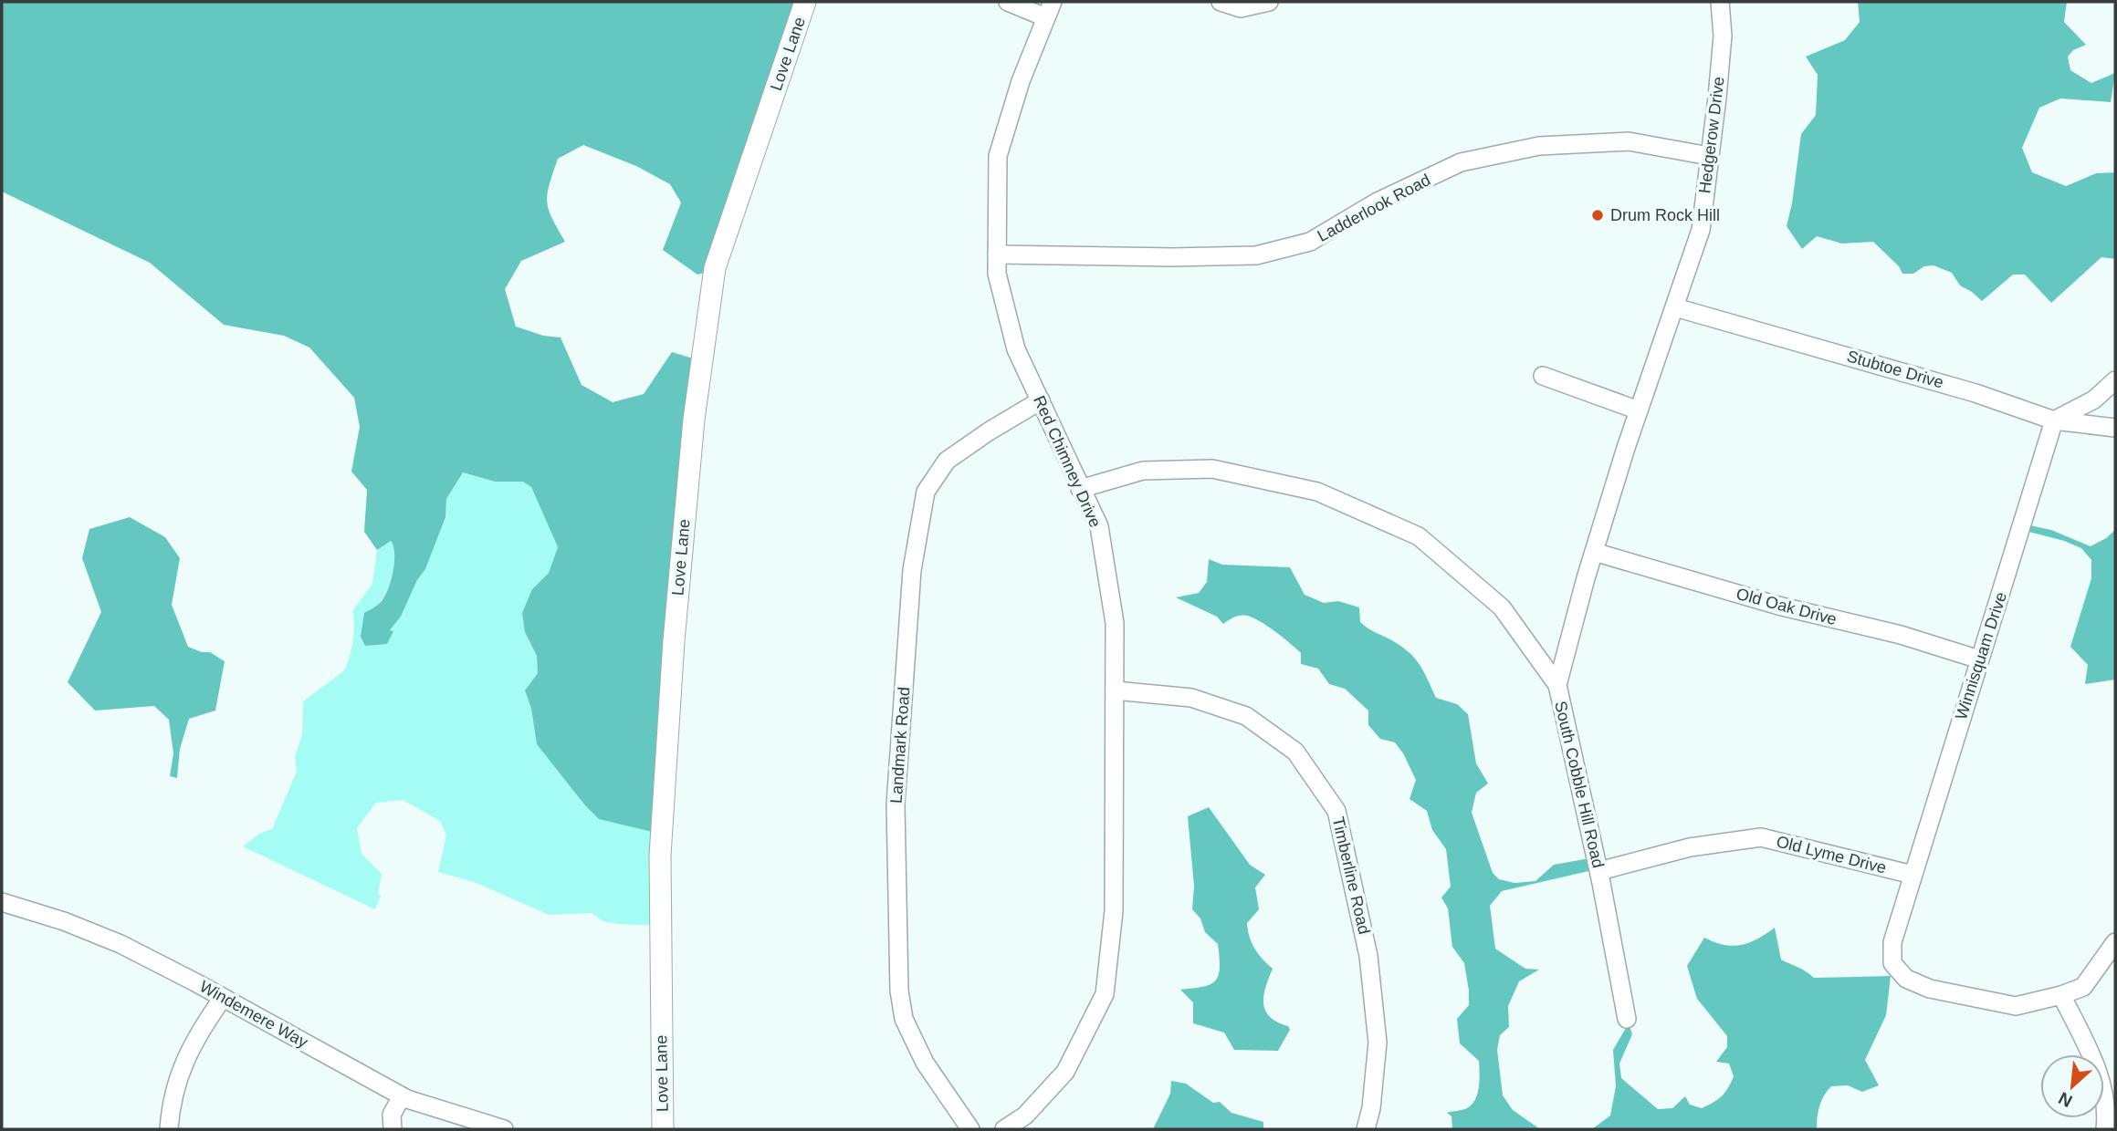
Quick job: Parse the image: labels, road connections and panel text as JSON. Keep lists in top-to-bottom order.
{
  "streets": {
    "street": [
      "Love Lane",
      "Hedgerow Drive",
      "Ladderlook Road",
      "Stubtoe Drive",
      "Red Chimney Drive",
      "Old Oak Drive",
      "Winnisquam Drive",
      "Landmark Road",
      "South Cobble Hill Road",
      "Old Lyme Drive",
      "Timberline Road",
      "Windemere Way"
    ]
  },
  "crossings": [
    ["Hedgerow Drive", "Ladderlook Road"],
    ["Hedgerow Drive", "Stubtoe Drive"],
    ["Hedgerow Drive", "Old Oak Drive"],
    ["Hedgerow Drive", "South Cobble Hill Road"],
    ["Ladderlook Road", "Red Chimney Drive"],
    ["Stubtoe Drive", "Winnisquam Drive"],
    ["Red Chimney Drive", "Landmark Road"],
    ["Red Chimney Drive", "South Cobble Hill Road"],
    ["Red Chimney Drive", "Timberline Road"],
    ["Old Oak Drive", "Winnisquam Drive"],
    ["Winnisquam Drive", "Old Lyme Drive"],
    ["South Cobble Hill Road", "Old Lyme Drive"]
  ],
  "places": ["Drum Rock Hill"],
  "north": "bottom left"
}
